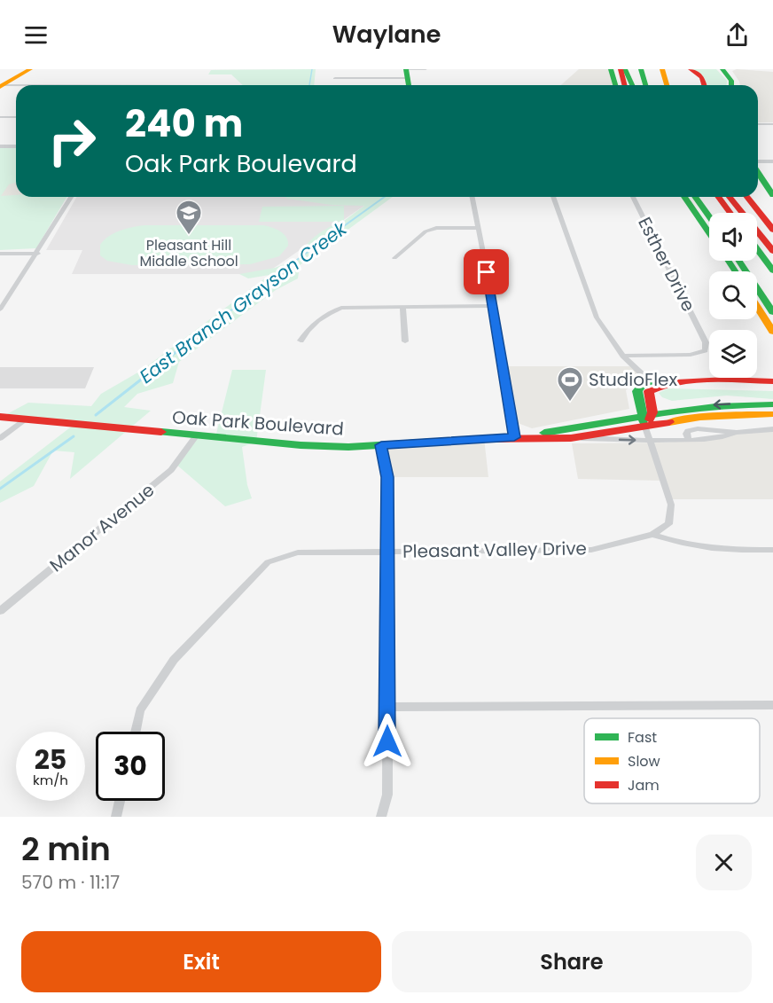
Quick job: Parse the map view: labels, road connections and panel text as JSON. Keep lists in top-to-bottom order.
{
  "streets": {
    "main road": ["Oak Park Boulevard"],
    "street": ["Esther Drive", "Manor Avenue", "Pleasant Valley Drive"]
  },
  "crossings": [
    ["Oak Park Boulevard", "Manor Avenue"]
  ],
  "water": ["East Branch Grayson Creek"],
  "places": {
    "school or university": ["Pleasant Hill Middle School"],
    "sports": ["StudioFlex"]
  },
  "legend": ["Fast", "Slow", "Jam"],
  "page": {
    "header": "Waylane",
    "turn": ["240 m", "Oak Park Boulevard"],
    "speed": "25 km/h",
    "limit": "30",
    "heading": ["2 min", "570 m · 11:17"],
    "buttons": ["Exit", "Share"]
  }
}
